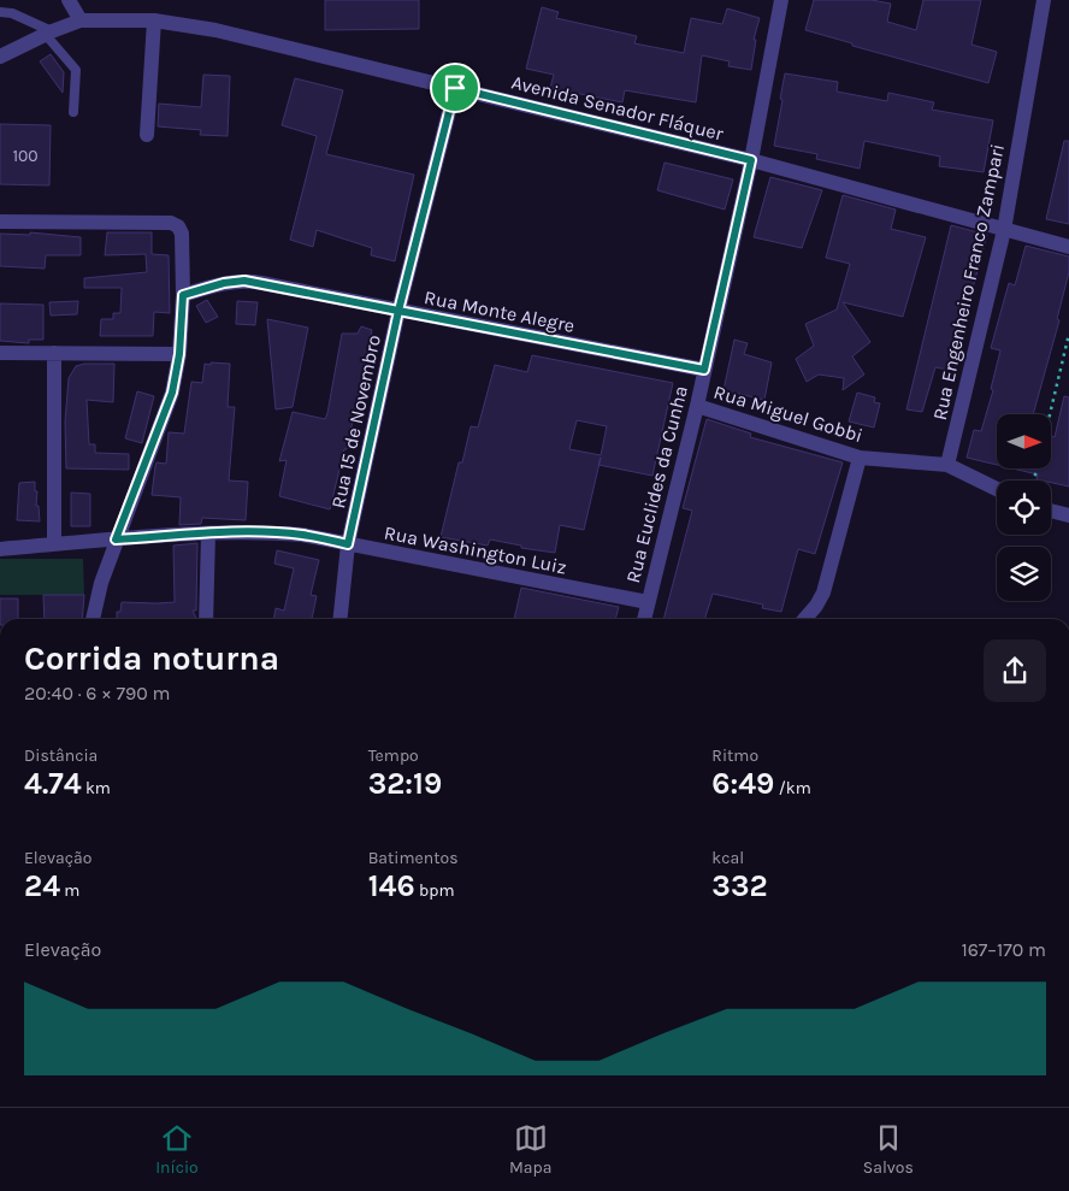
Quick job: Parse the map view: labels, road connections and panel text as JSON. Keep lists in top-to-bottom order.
{
  "streets": {
    "street": [
      "Avenida Senador Fláquer",
      "Rua Engenheiro Franco Zampari",
      "Rua Monte Alegre",
      "Rua Miguel Gobbi",
      "Rua 15 de Novembro",
      "Rua Euclides da Cunha",
      "Rua Washington Luiz"
    ]
  },
  "crossings": [
    ["Avenida Senador Fláquer", "Rua Engenheiro Franco Zampari"],
    ["Avenida Senador Fláquer", "Rua 15 de Novembro"],
    ["Avenida Senador Fláquer", "Rua Euclides da Cunha"],
    ["Rua Engenheiro Franco Zampari", "Rua Miguel Gobbi"],
    ["Rua Monte Alegre", "Rua 15 de Novembro"],
    ["Rua Monte Alegre", "Rua Euclides da Cunha"],
    ["Rua Miguel Gobbi", "Rua Euclides da Cunha"],
    ["Rua 15 de Novembro", "Rua Washington Luiz"],
    ["Rua Euclides da Cunha", "Rua Washington Luiz"]
  ],
  "house_numbers": ["100"],
  "north": "right",
  "page": {
    "heading": ["Corrida noturna", "20:40 · 6 × 790 m"],
    "stats": [
      ["Distância", "4.74 km"],
      ["Tempo", "32:19"],
      ["Ritmo", "6:49 /km"],
      ["Elevação", "24 m"],
      ["Batimentos", "146 bpm"],
      ["kcal", "332"]
    ],
    "chart": ["Elevação", "167–170 m"],
    "tabs": ["Início", "Mapa", "Salvos"]
  }
}
